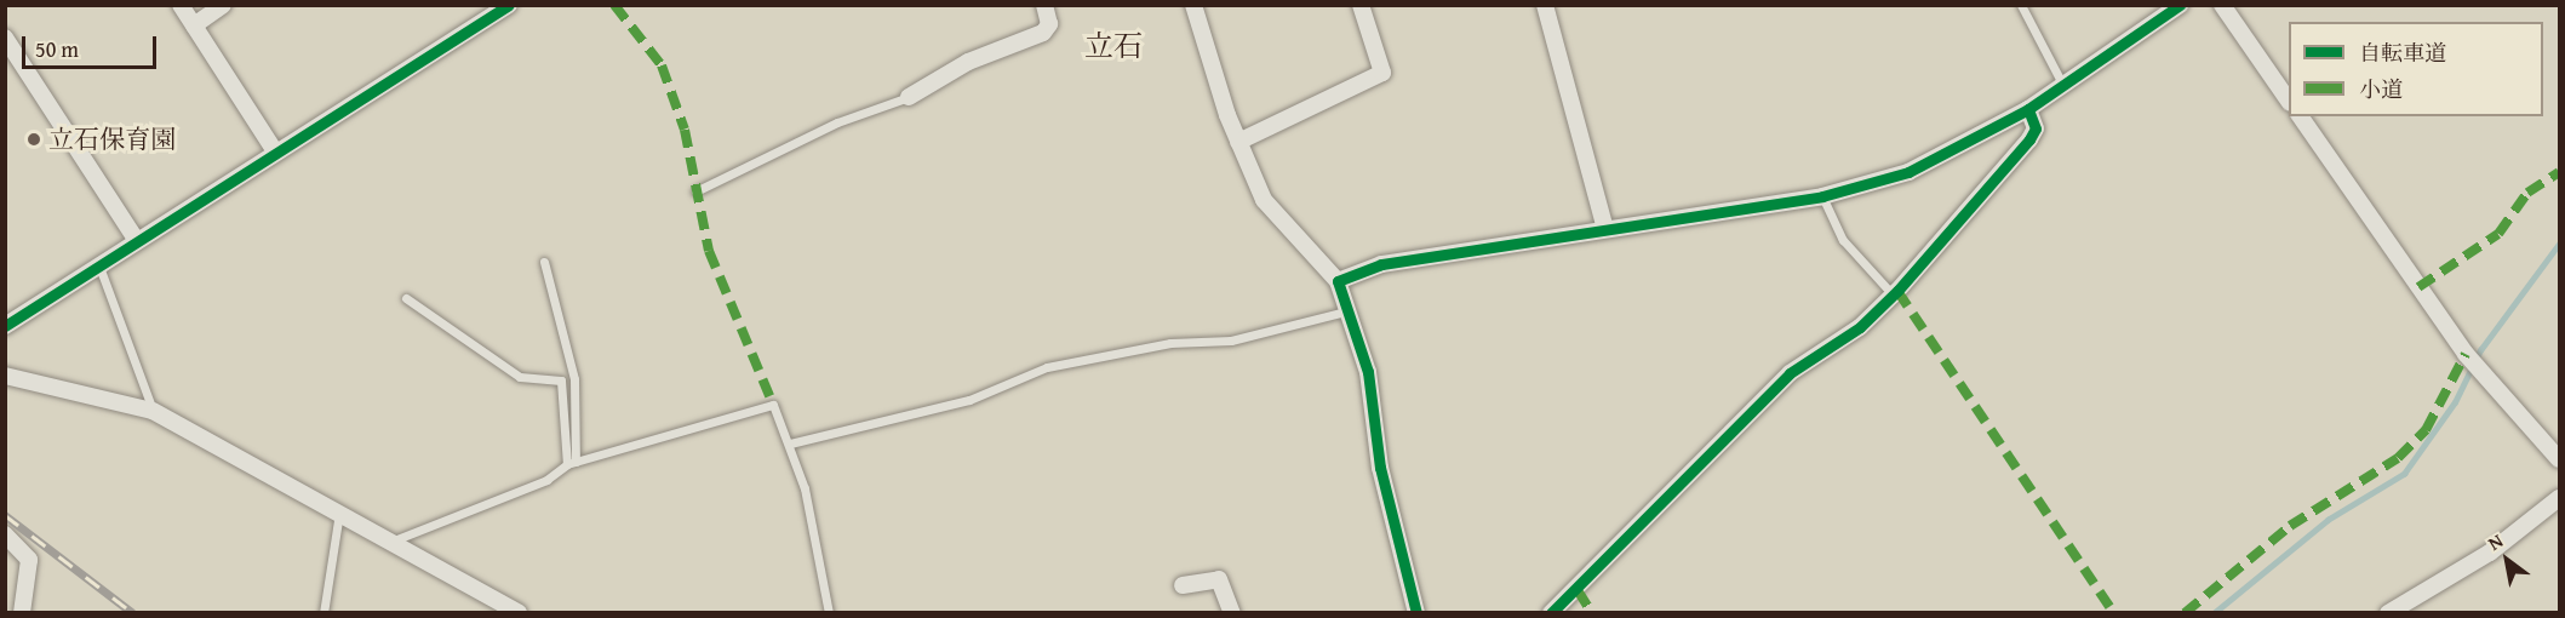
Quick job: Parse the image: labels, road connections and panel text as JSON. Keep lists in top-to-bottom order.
{
  "districts": ["立石"],
  "places": ["立石保育園"],
  "legend": ["自転車道", "小道"],
  "scale_bar": "50 m",
  "north": "top left"
}
